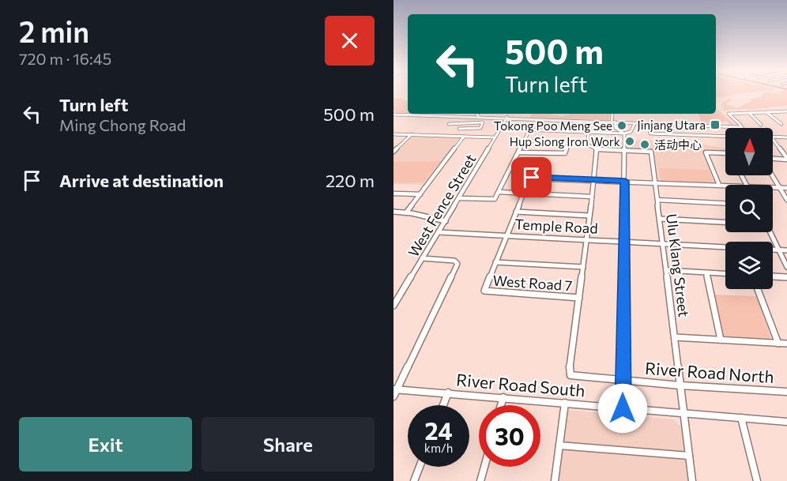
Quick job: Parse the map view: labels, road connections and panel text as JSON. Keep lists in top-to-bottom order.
{
  "streets": {
    "street": [
      "West Fence Street",
      "Temple Road",
      "Ulu Klang Street",
      "West Road 7",
      "River Road North",
      "River Road South"
    ]
  },
  "crossings": [
    ["West Fence Street", "Temple Road"],
    ["Temple Road", "Ulu Klang Street"],
    ["Ulu Klang Street", "River Road North"],
    ["Ulu Klang Street", "River Road South"],
    ["West Road 7", "River Road North"]
  ],
  "places": {
    "transit": ["Jinjang Utara"],
    "other": ["Tokong Poo Meng See", "Hup Siong Iron Work", "活动中心"]
  },
  "north": "top",
  "page": {
    "heading": ["2 min", "720 m · 16:45"],
    "turn": ["500 m", "Turn left"],
    "list": [
      {
        "name": "Turn left",
        "note": "Ming Chong Road",
        "value": "500 m"
      },
      {
        "name": "Arrive at destination",
        "value": "220 m"
      }
    ],
    "speed": "24 km/h",
    "limit": "30",
    "buttons": ["Exit", "Share"]
  }
}
